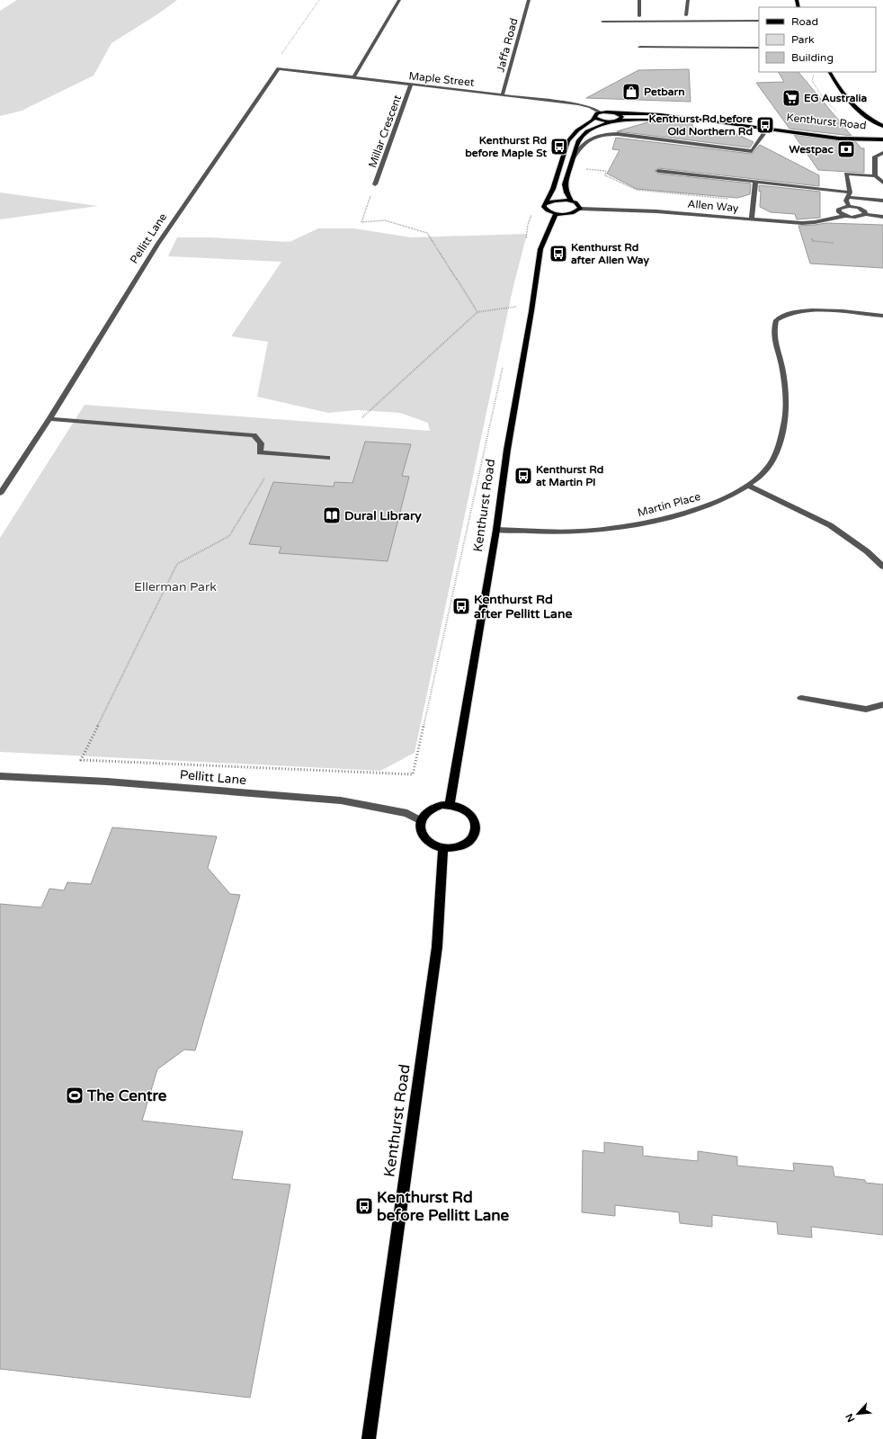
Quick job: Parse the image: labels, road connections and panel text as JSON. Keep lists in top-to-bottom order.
{
  "streets": {
    "main road": ["Kenthurst Road"],
    "street": [
      "Jaffa Road",
      "Maple Street",
      "Millar Crescent",
      "Allen Way",
      "Pellitt Lane",
      "Martin Place"
    ]
  },
  "crossings": [
    ["Jaffa Road", "Maple Street"],
    ["Maple Street", "Kenthurst Road"],
    ["Maple Street", "Millar Crescent"],
    ["Maple Street", "Pellitt Lane"],
    ["Kenthurst Road", "Pellitt Lane"],
    ["Kenthurst Road", "Martin Place"]
  ],
  "parks": ["Ellerman Park"],
  "places": {
    "shop": ["Petbarn"],
    "supermarket": ["EG Australia"],
    "bus stop": [
      "Kenthurst Rd before Old Northern Rd",
      "Kenthurst Rd before Maple St",
      "Kenthurst Rd after Allen Way",
      "Kenthurst Rd at Martin Pl",
      "Kenthurst Rd after Pellitt Lane",
      "Kenthurst Rd before Pellitt Lane"
    ],
    "bank": ["Westpac"],
    "library": ["Dural Library"],
    "sports": ["The Centre"]
  },
  "legend": ["Road", "Park", "Building"],
  "north": "bottom left"
}
